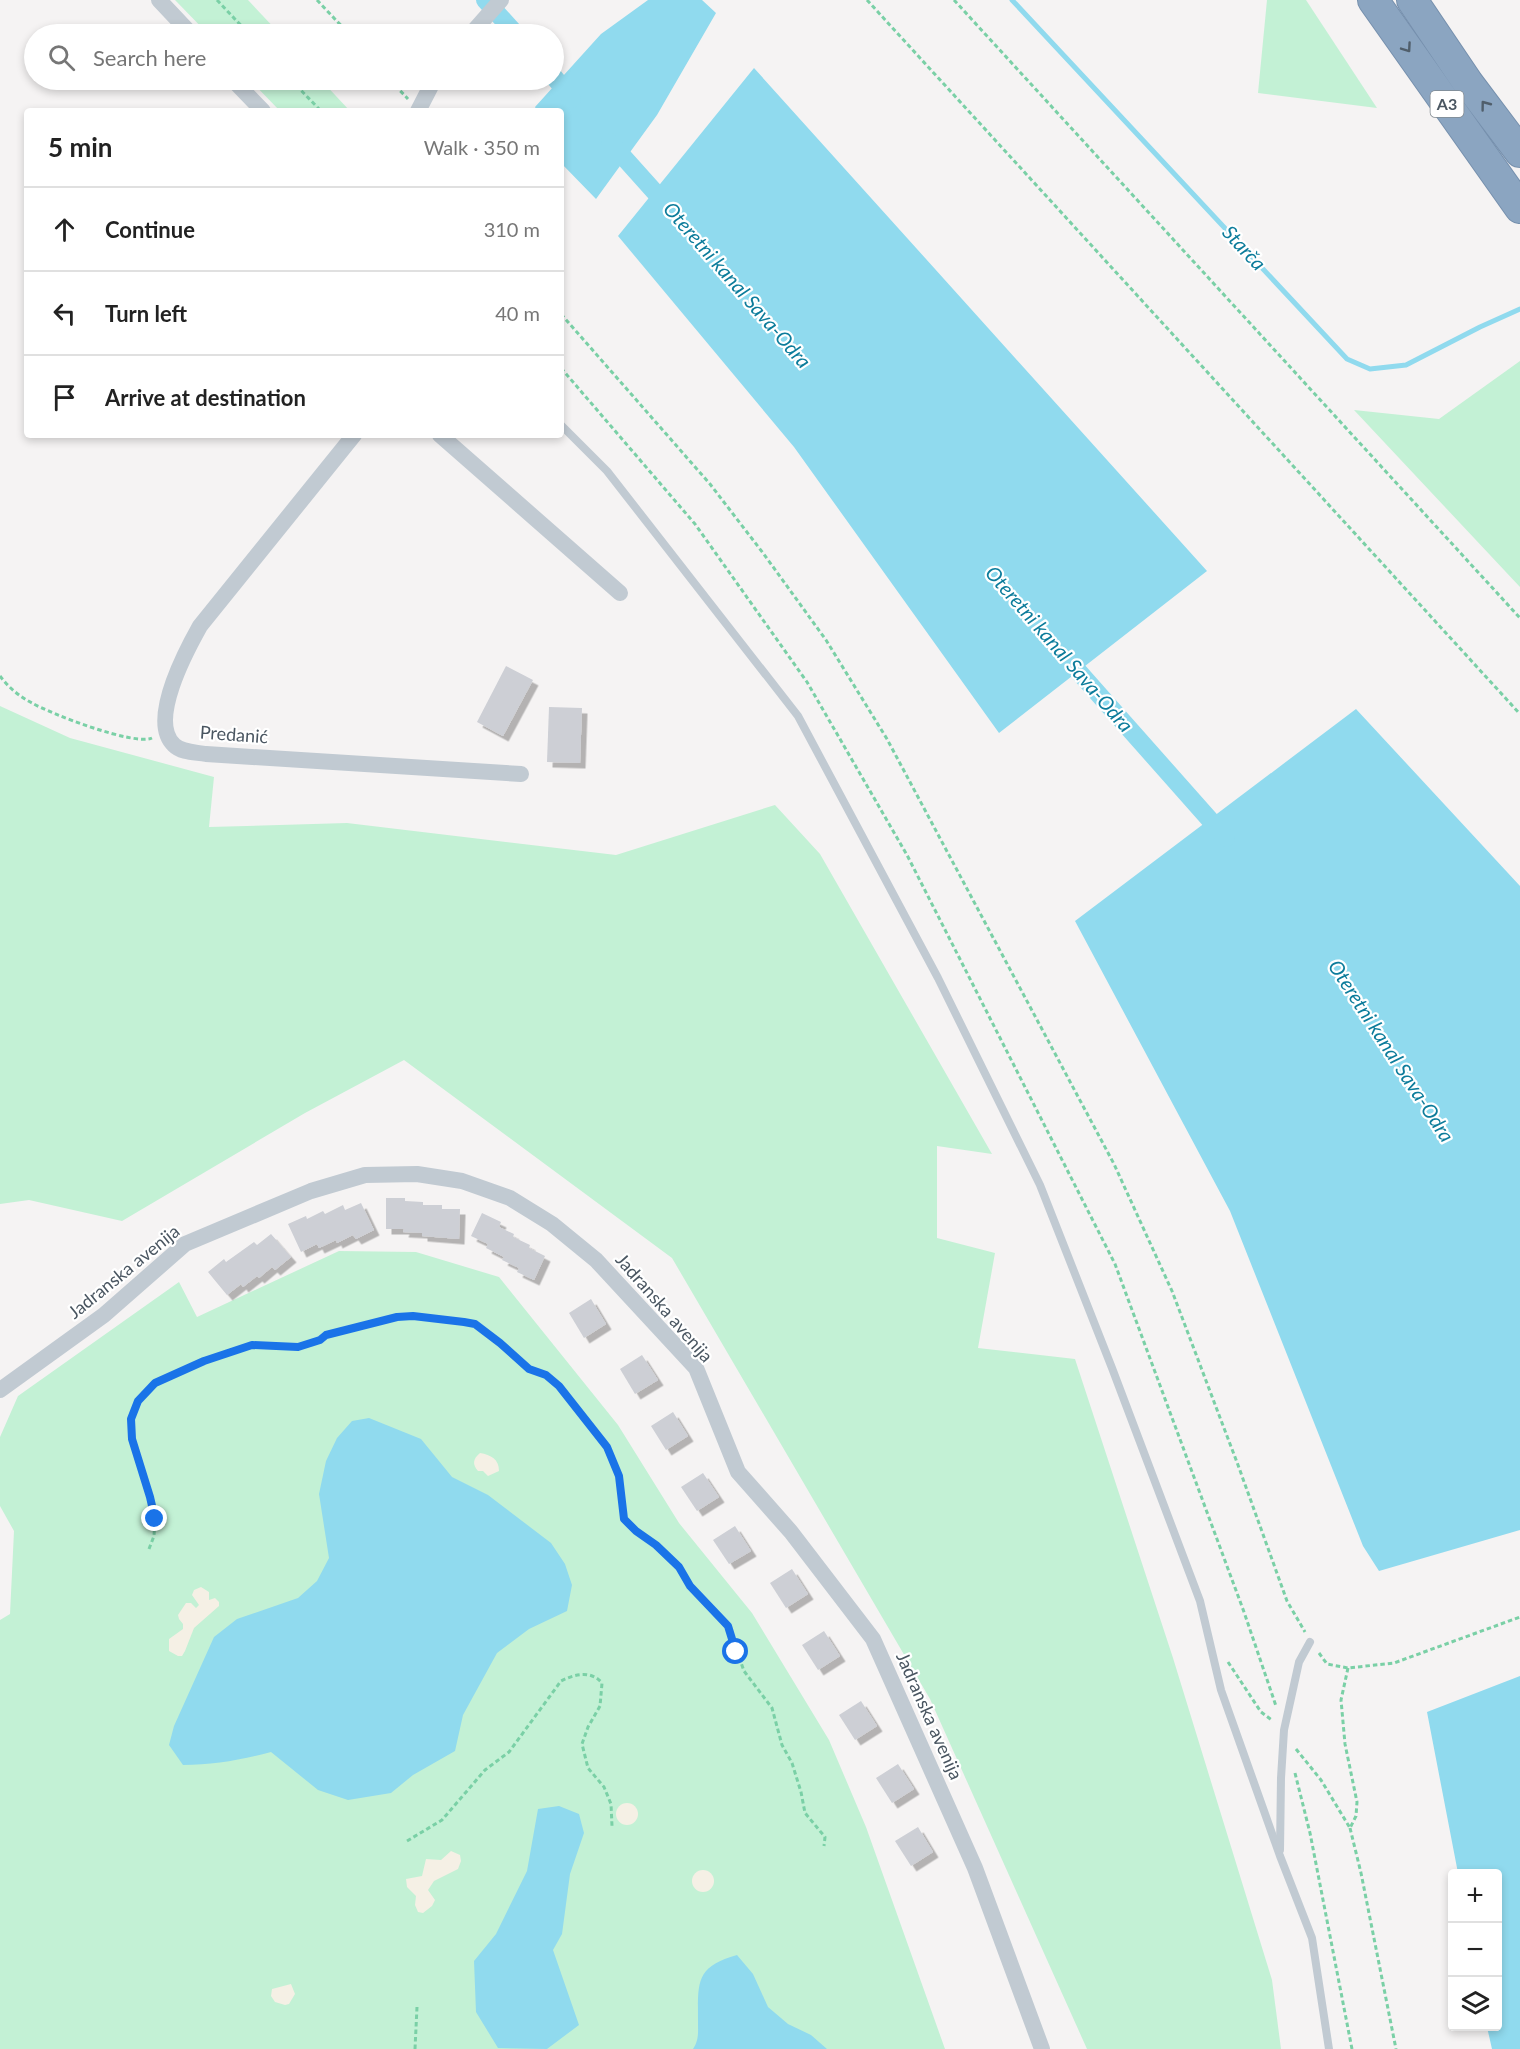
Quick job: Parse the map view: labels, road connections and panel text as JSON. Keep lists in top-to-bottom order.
{
  "streets": {
    "highway": ["A3"],
    "street": ["Predanić", "Jadranska avenija"]
  },
  "water": ["Starča", "Oteretni kanal Sava-Odra"],
  "page": {
    "search": "Search here",
    "heading": ["5 min", "Walk · 350 m"],
    "list": [
      ["Continue", "310 m"],
      ["Turn left", "40 m"],
      "Arrive at destination"
    ],
    "map_buttons": ["+", "−"]
  }
}
